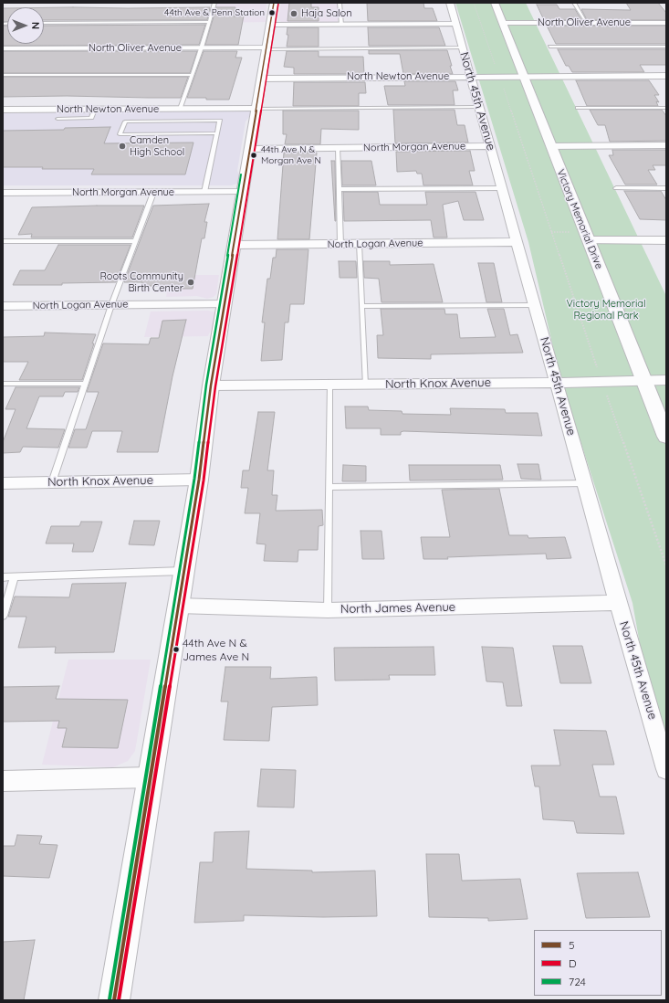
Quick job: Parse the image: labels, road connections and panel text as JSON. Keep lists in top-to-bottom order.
{
  "streets": {
    "street": [
      "North Oliver Avenue",
      "North Newton Avenue",
      "North 45th Avenue",
      "North Morgan Avenue",
      "Victory Memorial Drive",
      "North Logan Avenue",
      "North Knox Avenue",
      "North James Avenue"
    ]
  },
  "crossings": [
    ["North Oliver Avenue", "Victory Memorial Drive"],
    ["North Newton Avenue", "North 45th Avenue"],
    ["North Newton Avenue", "Victory Memorial Drive"],
    ["North 45th Avenue", "North Morgan Avenue"],
    ["North 45th Avenue", "North Logan Avenue"],
    ["North 45th Avenue", "North Knox Avenue"],
    ["North 45th Avenue", "North James Avenue"],
    ["Victory Memorial Drive", "North Knox Avenue"]
  ],
  "parks": ["Victory Memorial Regional Park"],
  "places": [
    "44th Ave & Penn Station",
    "Haja Salon",
    "Camden High School",
    "44th Ave N & Morgan Ave N",
    "Roots Community Birth Center",
    "44th Ave N & James Ave N"
  ],
  "lines": ["transit line 5", "transit line D", "transit line 724"],
  "legend": ["5", "D", "724"],
  "north": "right"
}
